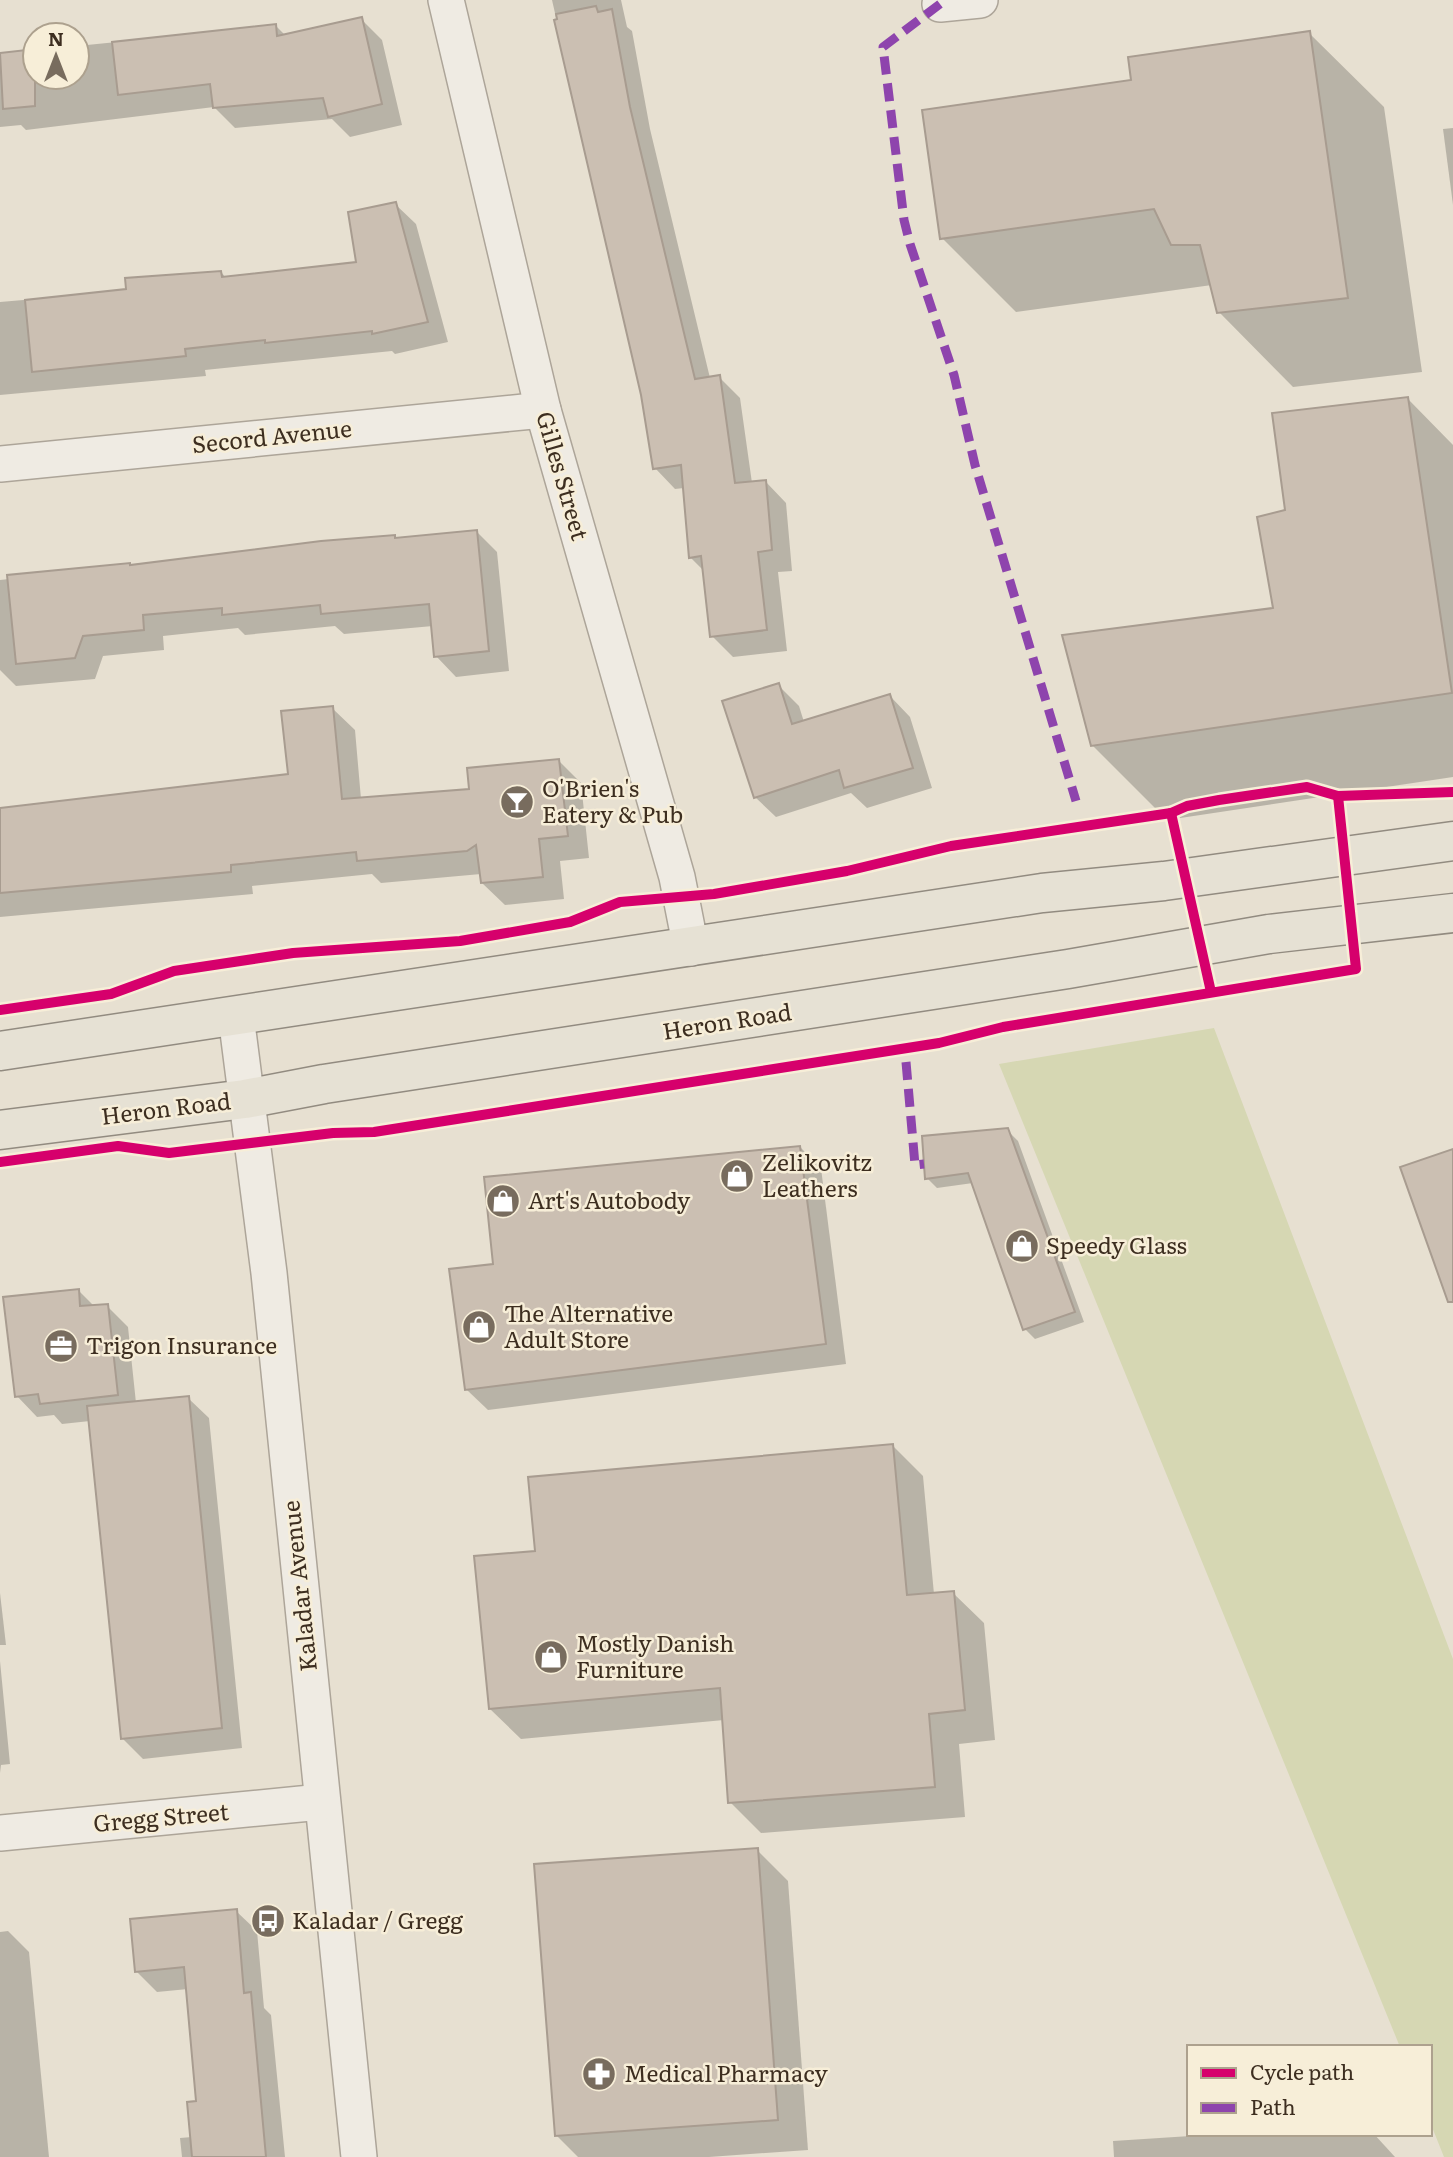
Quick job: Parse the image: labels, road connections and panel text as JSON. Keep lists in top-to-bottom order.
{
  "streets": {
    "main road": ["Heron Road"],
    "street": [
      "Secord Avenue",
      "Gilles Street",
      "Kaladar Avenue",
      "Gregg Street"
    ]
  },
  "crossings": [
    ["Secord Avenue", "Gilles Street"],
    ["Heron Road", "Kaladar Avenue"],
    ["Kaladar Avenue", "Gregg Street"]
  ],
  "places": {
    "bar": ["O'Brien's Eatery & Pub"],
    "shop": [
      "Zelikovitz Leathers",
      "Art's Autobody",
      "Speedy Glass",
      "The Alternative Adult Store",
      "Mostly Danish Furniture"
    ],
    "office": ["Trigon Insurance"],
    "bus stop": ["Kaladar / Gregg"],
    "pharmacy": ["Medical Pharmacy"]
  },
  "legend": ["Cycle path", "Path"],
  "north": "top"
}
